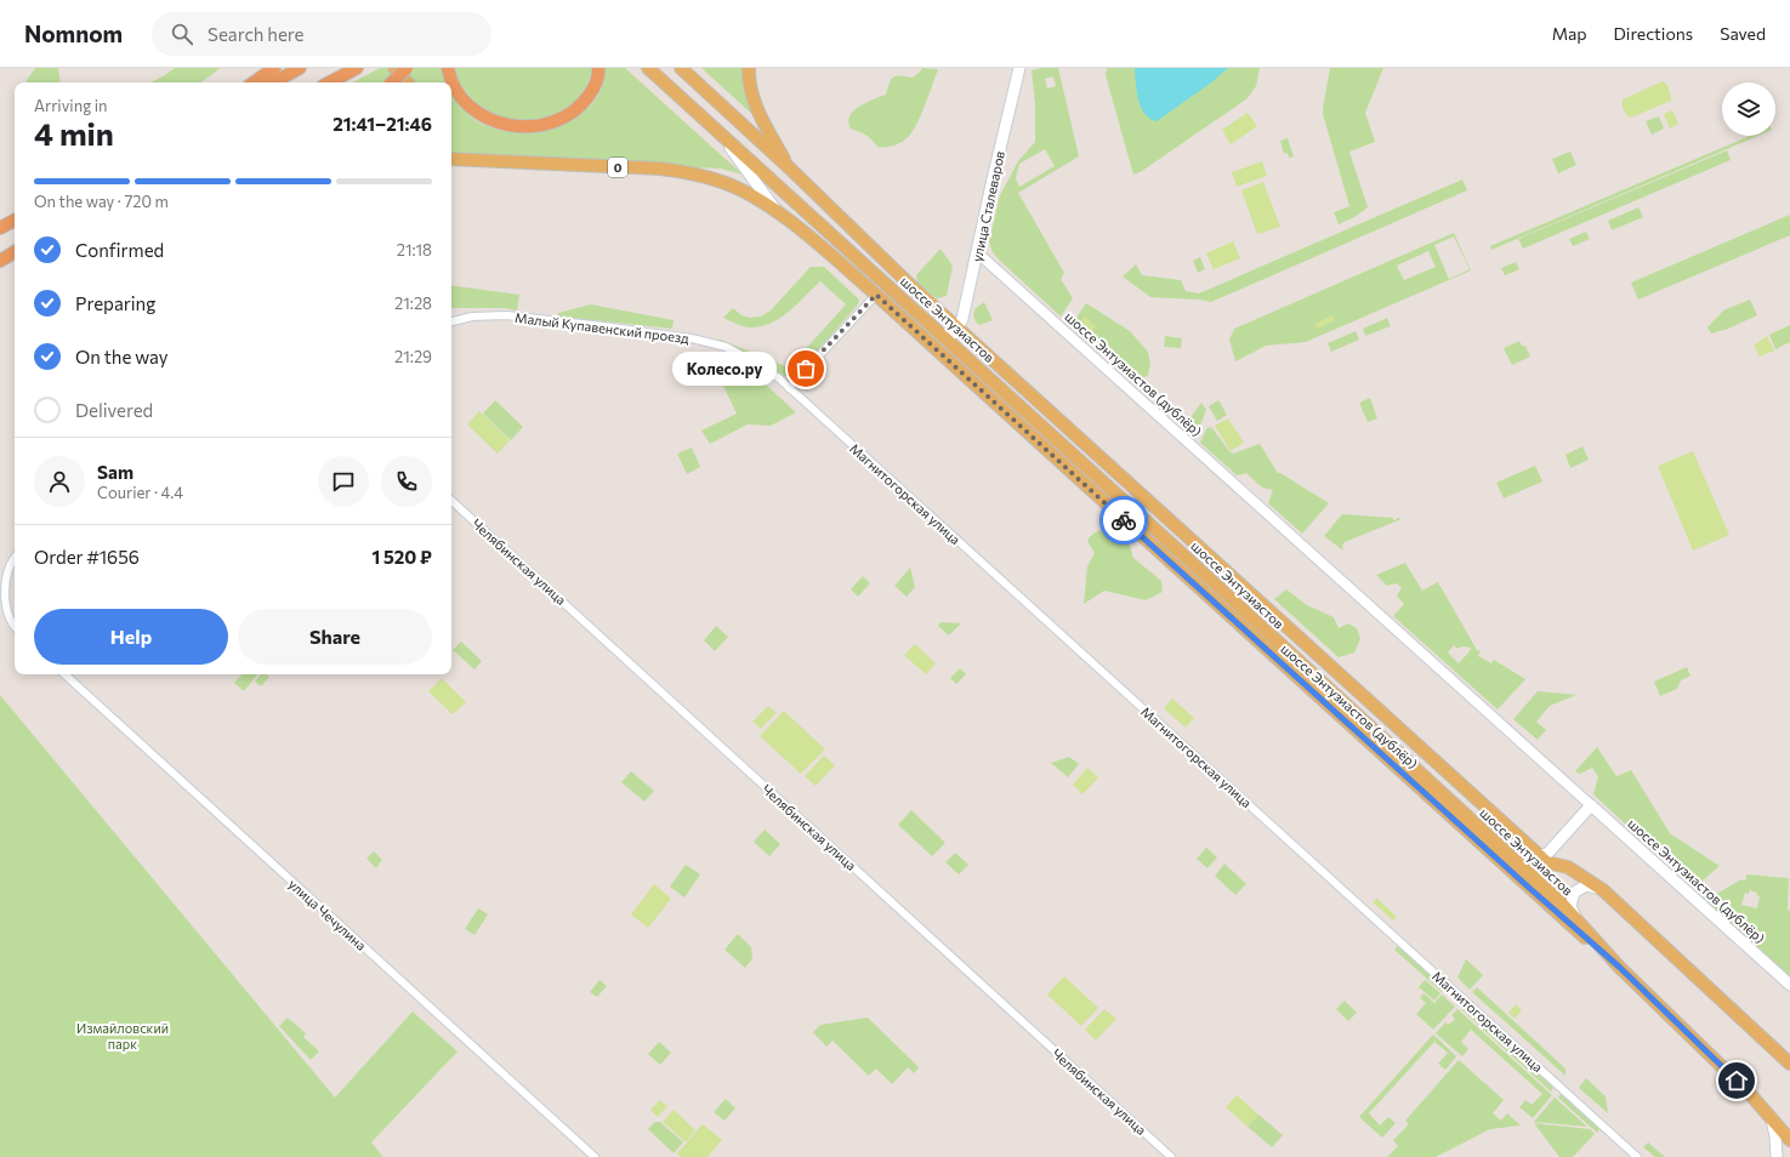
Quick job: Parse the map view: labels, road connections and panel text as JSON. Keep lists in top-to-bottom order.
{
  "streets": {
    "main road": [
      "0",
      "улица Сталеваров",
      "шоссе Энтузиастов",
      "шоссе Энтузиастов (дублёр)"
    ],
    "street": [
      "Малый Купавенский проезд",
      "Магнитогорская улица",
      "Челябинская улица",
      "улица Чечулина"
    ]
  },
  "crossings": [
    ["0", "шоссе Энтузиастов (дублёр)"],
    ["улица Сталеваров", "шоссе Энтузиастов"],
    ["улица Сталеваров", "шоссе Энтузиастов (дублёр)"],
    ["шоссе Энтузиастов", "шоссе Энтузиастов (дублёр)"],
    ["Малый Купавенский проезд", "Магнитогорская улица"]
  ],
  "parks": ["Измайловский парк"],
  "places": ["Колесо.ру"],
  "page": {
    "header": "Nomnom",
    "search": "Search here",
    "nav": ["Map", "Directions", "Saved"],
    "heading": ["4 min", "Arriving in", "21:41–21:46"],
    "panel": [
      "Sam",
      "Courier · 4.4",
      "Order #1656",
      "1 520 ₽"
    ],
    "bar": "On the way · 720 m",
    "list": [
      ["Confirmed", "21:18"],
      ["Preparing", "21:28"],
      ["On the way", "21:29"],
      "Delivered"
    ],
    "bubble": "Колесо.ру",
    "buttons": ["Help", "Share"]
  }
}
